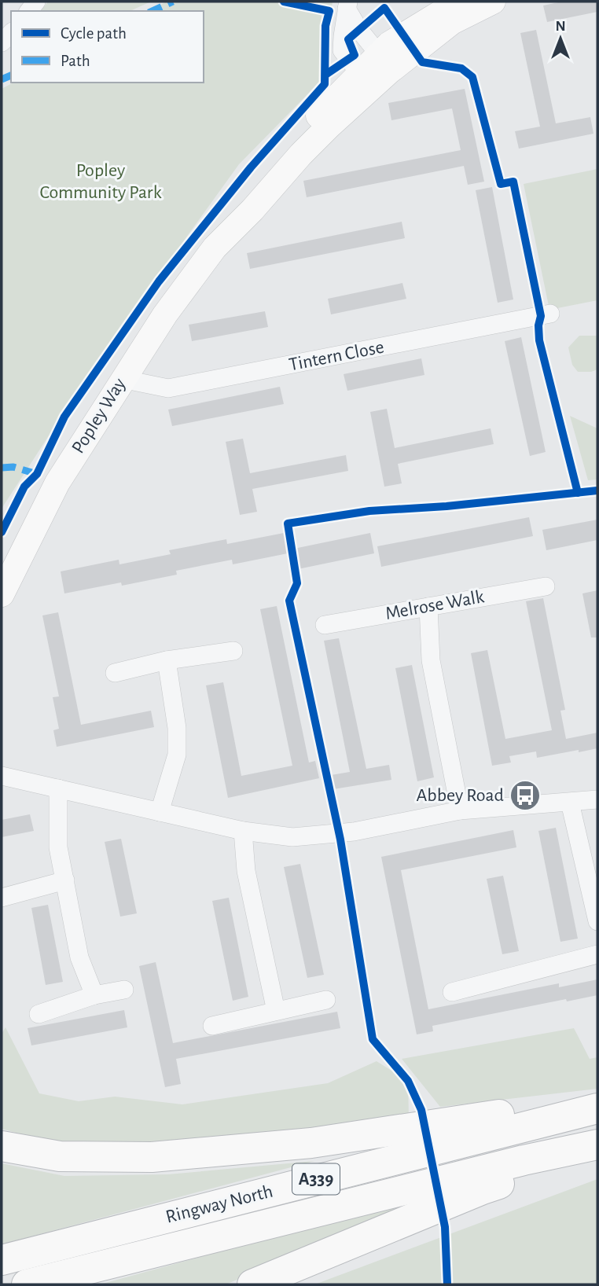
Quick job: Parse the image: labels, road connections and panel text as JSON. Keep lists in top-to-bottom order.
{
  "streets": {
    "highway": ["A339", "Ringway North"],
    "street": ["Tintern Close", "Popley Way", "Melrose Walk"]
  },
  "crossings": [
    ["Tintern Close", "Popley Way"]
  ],
  "parks": ["Popley Community Park"],
  "places": {
    "bus stop": ["Abbey Road"]
  },
  "legend": ["Cycle path", "Path"],
  "north": "top"
}
